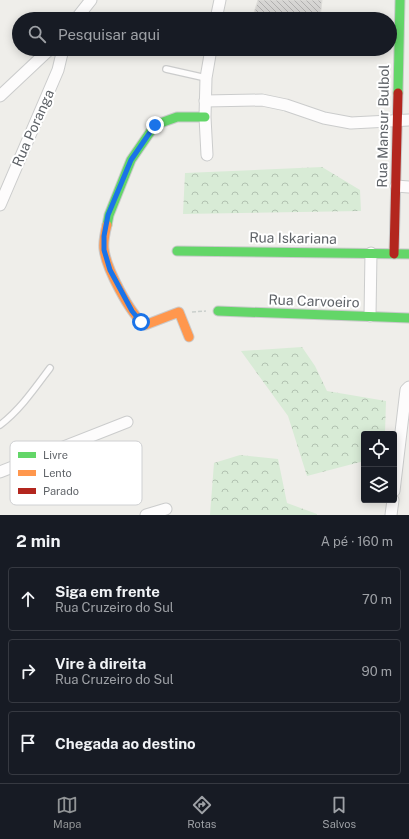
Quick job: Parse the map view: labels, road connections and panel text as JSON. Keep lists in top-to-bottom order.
{
  "streets": {
    "street": [
      "Rua Mansur Bulbol",
      "Rua Poranga",
      "Rua Iskariana",
      "Rua Carvoeiro"
    ]
  },
  "crossings": [
    ["Rua Mansur Bulbol", "Rua Iskariana"]
  ],
  "legend": ["Livre", "Lento", "Parado"],
  "page": {
    "search": "Pesquisar aqui",
    "heading": ["2 min", "A pé · 160 m"],
    "list": [
      ["Siga em frente", "Rua Cruzeiro do Sul", "70 m"],
      ["Vire à direita", "Rua Cruzeiro do Sul", "90 m"],
      "Chegada ao destino"
    ],
    "nav": ["Mapa", "Rotas", "Salvos"]
  }
}
